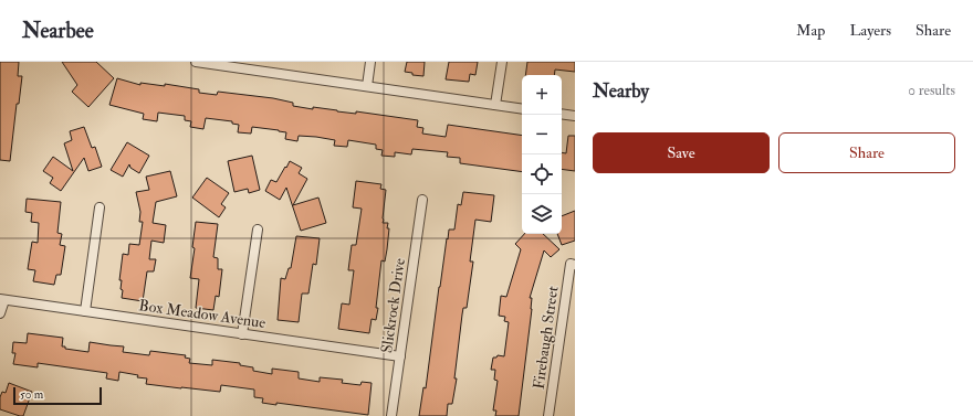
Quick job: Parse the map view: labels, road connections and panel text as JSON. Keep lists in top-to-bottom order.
{
  "streets": {
    "street": ["Slickrock Drive", "Box Meadow Avenue", "Firebaugh Street"]
  },
  "crossings": [
    ["Slickrock Drive", "Box Meadow Avenue"]
  ],
  "scale_bar": "50 m",
  "page": {
    "header": "Nearbee",
    "nav": ["Map", "Layers", "Share"],
    "heading": ["Nearby", "0 results"],
    "map_buttons": ["+", "−"],
    "buttons": ["Save", "Share"],
    "scale": "50 m"
  }
}
